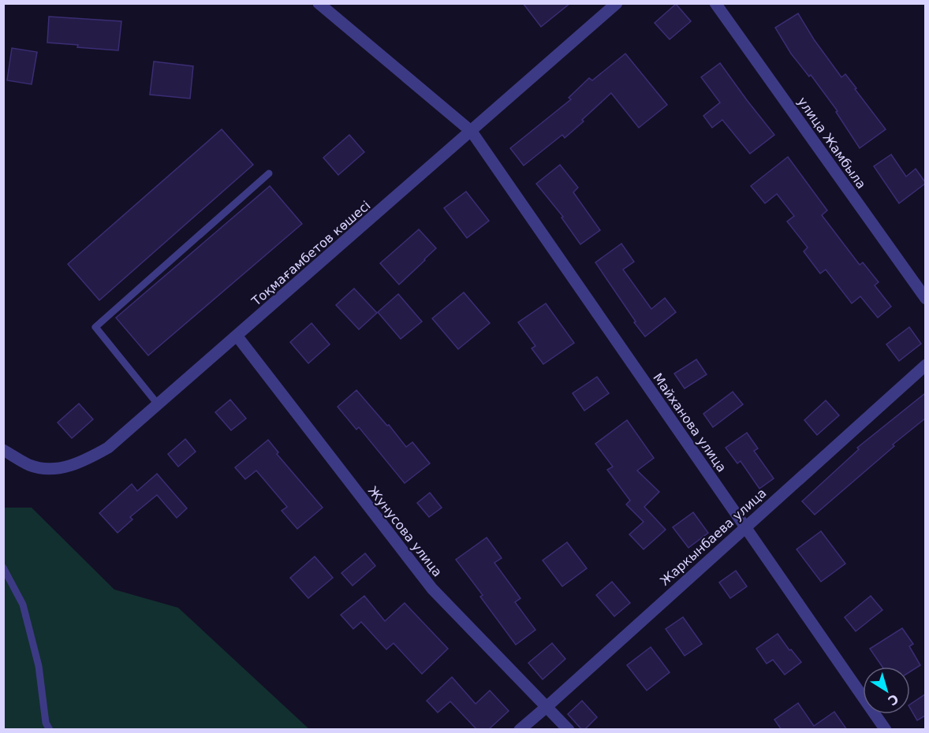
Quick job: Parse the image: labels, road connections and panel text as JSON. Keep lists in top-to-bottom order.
{
  "streets": {
    "street": [
      "улица Жамбыла",
      "Тоқмағамбетов көшесі",
      "Майханова улица",
      "Жунусова улица",
      "Жаркынбаева улица"
    ]
  },
  "crossings": [
    ["Тоқмағамбетов көшесі", "Майханова улица"],
    ["Тоқмағамбетов көшесі", "Жунусова улица"],
    ["Майханова улица", "Жаркынбаева улица"],
    ["Жунусова улица", "Жаркынбаева улица"]
  ],
  "north": "bottom right"
}
